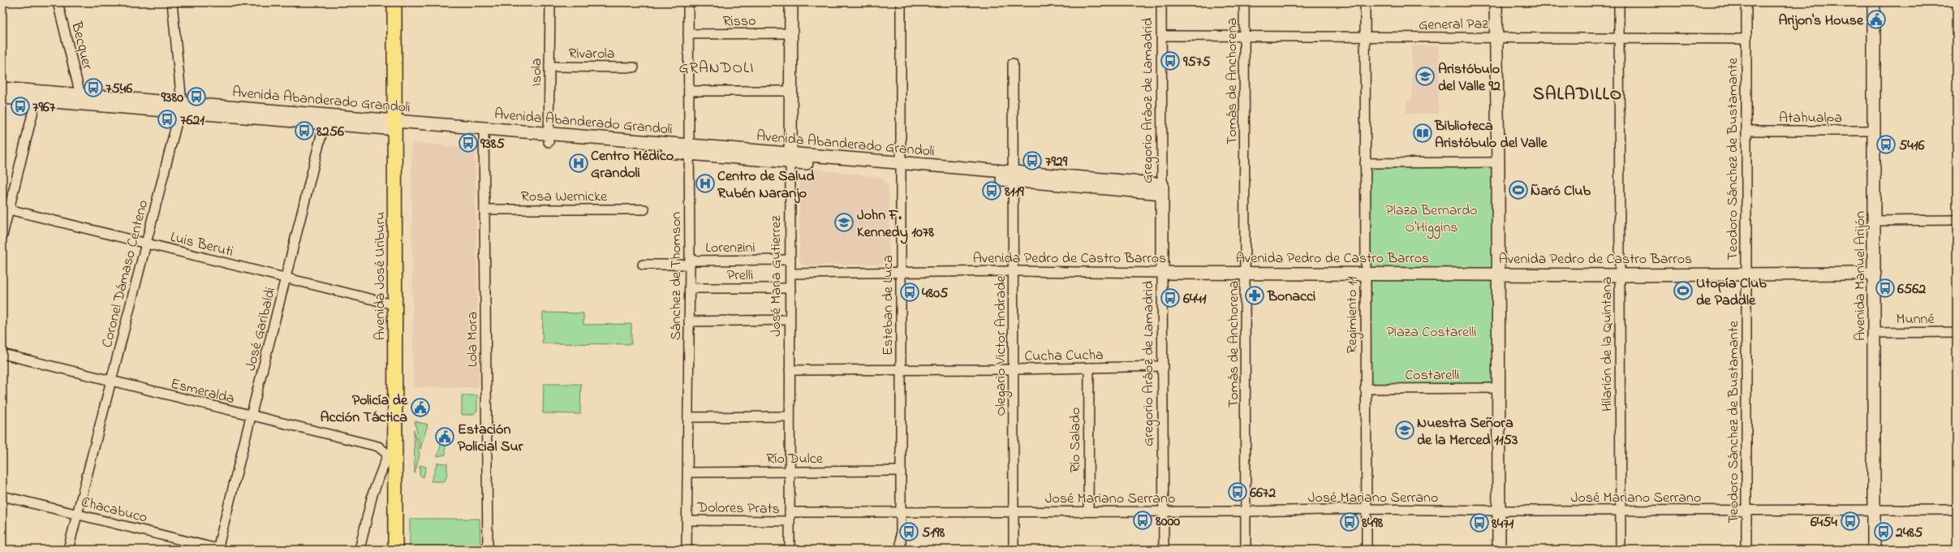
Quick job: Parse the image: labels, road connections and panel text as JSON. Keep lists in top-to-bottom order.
{
  "streets": {
    "main road": ["Avenida José Uriburu"],
    "street": [
      "Risso",
      "General Paz",
      "Becquer",
      "Rivarola",
      "Isola",
      "Tomás de Anchorena",
      "Avenida Abanderado Grandoli",
      "Gregorio Aráoz de Lamadrid",
      "Atahualpa",
      "Teodoro Sánchez de Bustamante",
      "Rosa Wernicke",
      "Luis Beruti",
      "Lorenzini",
      "Avenida Pedro de Castro Barros",
      "Coronel Dámaso Centeno",
      "Prelli",
      "Sánchez de Thomson",
      "José María Gutierrez",
      "Avenida Manuel Arijón",
      "Esteban de Luca",
      "Regimiento 11",
      "Munné",
      "José Garibaldi",
      "Lola Mora",
      "Hilarión de la Quintana",
      "Olegario Victor Andrade",
      "Cucha Cucha",
      "Costarelli",
      "Esmeralda",
      "Río Salado",
      "Río Dulce",
      "José Mariano Serrano",
      "Dolores Prats",
      "Chacabuco"
    ]
  },
  "crossings": [
    ["Risso", "Sánchez de Thomson"],
    ["Risso", "José María Gutierrez"],
    ["General Paz", "Tomás de Anchorena"],
    ["General Paz", "Gregorio Aráoz de Lamadrid"],
    ["General Paz", "Teodoro Sánchez de Bustamante"],
    ["General Paz", "Regimiento 11"],
    ["General Paz", "Hilarión de la Quintana"],
    ["Becquer", "Avenida Abanderado Grandoli"],
    ["Rivarola", "Isola"],
    ["Isola", "Avenida Abanderado Grandoli"],
    ["Tomás de Anchorena", "Avenida Pedro de Castro Barros"],
    ["Tomás de Anchorena", "José Mariano Serrano"],
    ["Avenida Abanderado Grandoli", "Gregorio Aráoz de Lamadrid"],
    ["Avenida Abanderado Grandoli", "Coronel Dámaso Centeno"],
    ["Avenida Abanderado Grandoli", "Avenida José Uriburu"],
    ["Avenida Abanderado Grandoli", "Sánchez de Thomson"],
    ["Avenida Abanderado Grandoli", "José María Gutierrez"],
    ["Avenida Abanderado Grandoli", "Esteban de Luca"],
    ["Avenida Abanderado Grandoli", "José Garibaldi"],
    ["Avenida Abanderado Grandoli", "Lola Mora"],
    ["Avenida Abanderado Grandoli", "Olegario Victor Andrade"],
    ["Gregorio Aráoz de Lamadrid", "Avenida Pedro de Castro Barros"],
    ["Gregorio Aráoz de Lamadrid", "Cucha Cucha"],
    ["Gregorio Aráoz de Lamadrid", "José Mariano Serrano"],
    ["Atahualpa", "Teodoro Sánchez de Bustamante"],
    ["Atahualpa", "Avenida Manuel Arijón"],
    ["Teodoro Sánchez de Bustamante", "Avenida Pedro de Castro Barros"],
    ["Teodoro Sánchez de Bustamante", "José Mariano Serrano"],
    ["Rosa Wernicke", "Lola Mora"],
    ["Luis Beruti", "Coronel Dámaso Centeno"],
    ["Luis Beruti", "Avenida José Uriburu"],
    ["Luis Beruti", "José Garibaldi"],
    ["Lorenzini", "Sánchez de Thomson"],
    ["Lorenzini", "José María Gutierrez"],
    ["Avenida Pedro de Castro Barros", "José María Gutierrez"],
    ["Avenida Pedro de Castro Barros", "Avenida Manuel Arijón"],
    ["Avenida Pedro de Castro Barros", "Esteban de Luca"],
    ["Avenida Pedro de Castro Barros", "Regimiento 11"],
    ["Avenida Pedro de Castro Barros", "Hilarión de la Quintana"],
    ["Avenida Pedro de Castro Barros", "Olegario Victor Andrade"],
    ["Coronel Dámaso Centeno", "Esmeralda"],
    ["Coronel Dámaso Centeno", "Chacabuco"],
    ["Prelli", "Sánchez de Thomson"],
    ["Prelli", "José María Gutierrez"],
    ["Avenida José Uriburu", "Esmeralda"],
    ["Sánchez de Thomson", "Río Dulce"],
    ["Sánchez de Thomson", "Dolores Prats"],
    ["José María Gutierrez", "Cucha Cucha"],
    ["José María Gutierrez", "Río Dulce"],
    ["José María Gutierrez", "José Mariano Serrano"],
    ["José María Gutierrez", "Dolores Prats"],
    ["Avenida Manuel Arijón", "Munné"],
    ["Avenida Manuel Arijón", "José Mariano Serrano"],
    ["Esteban de Luca", "Cucha Cucha"],
    ["Esteban de Luca", "Río Dulce"],
    ["Esteban de Luca", "José Mariano Serrano"],
    ["Regimiento 11", "Costarelli"],
    ["Regimiento 11", "José Mariano Serrano"],
    ["José Garibaldi", "Esmeralda"],
    ["José Garibaldi", "Chacabuco"],
    ["Hilarión de la Quintana", "José Mariano Serrano"],
    ["Olegario Victor Andrade", "Cucha Cucha"],
    ["Olegario Victor Andrade", "José Mariano Serrano"],
    ["Cucha Cucha", "Río Salado"],
    ["Río Salado", "José Mariano Serrano"],
    ["José Mariano Serrano", "Dolores Prats"]
  ],
  "districts": ["GRANDOLI", "SALADILLO"],
  "parks": ["Plaza Bernardo O'Higgins", "Plaza Costarelli"],
  "places": {
    "public building": ["Arijon's House", "Policía de Acción Táctica", "Estación Policial Sur"],
    "bus stop": [
      "9575",
      "7546",
      "9380",
      "7967",
      "7621",
      "8256",
      "9385",
      "5416",
      "7929",
      "8119",
      "6562",
      "4805",
      "6441",
      "6672",
      "8000",
      "6454",
      "8498",
      "8471",
      "5198",
      "2485"
    ],
    "school or university": ["Aristóbulo del Valle 92", "John F. Kennedy 1078", "Nuestra Señora de la Merced 1153"],
    "library": ["Biblioteca Aristóbulo del Valle"],
    "hospital": ["Centro Médico Grandoli", "Centro de Salud Rubén Naranjo"],
    "sports": ["Ñaró Club", "Utopía Club de Paddle"],
    "pharmacy": ["Bonacci"]
  }
}
